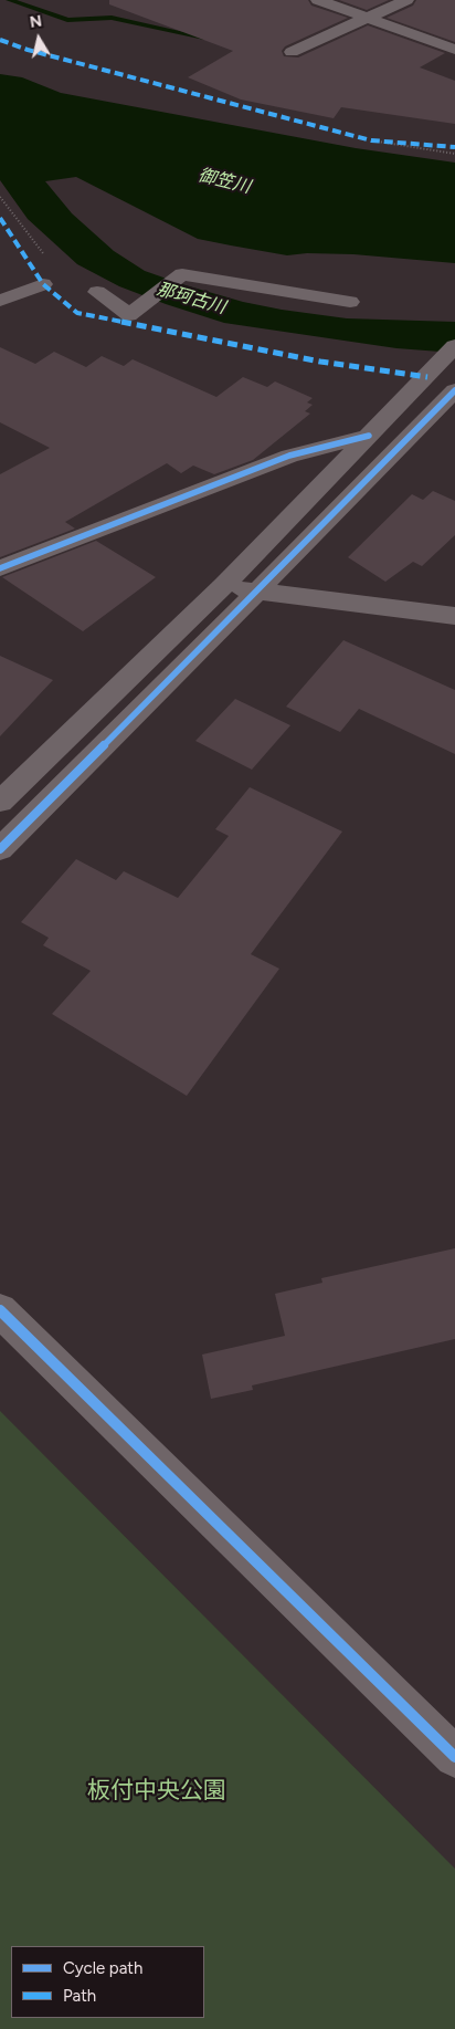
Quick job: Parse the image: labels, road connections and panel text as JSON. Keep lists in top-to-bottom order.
{
  "water": ["御笠川", "那珂古川"],
  "parks": ["板付中央公園"],
  "legend": ["Cycle path", "Path"],
  "north": "top"
}
